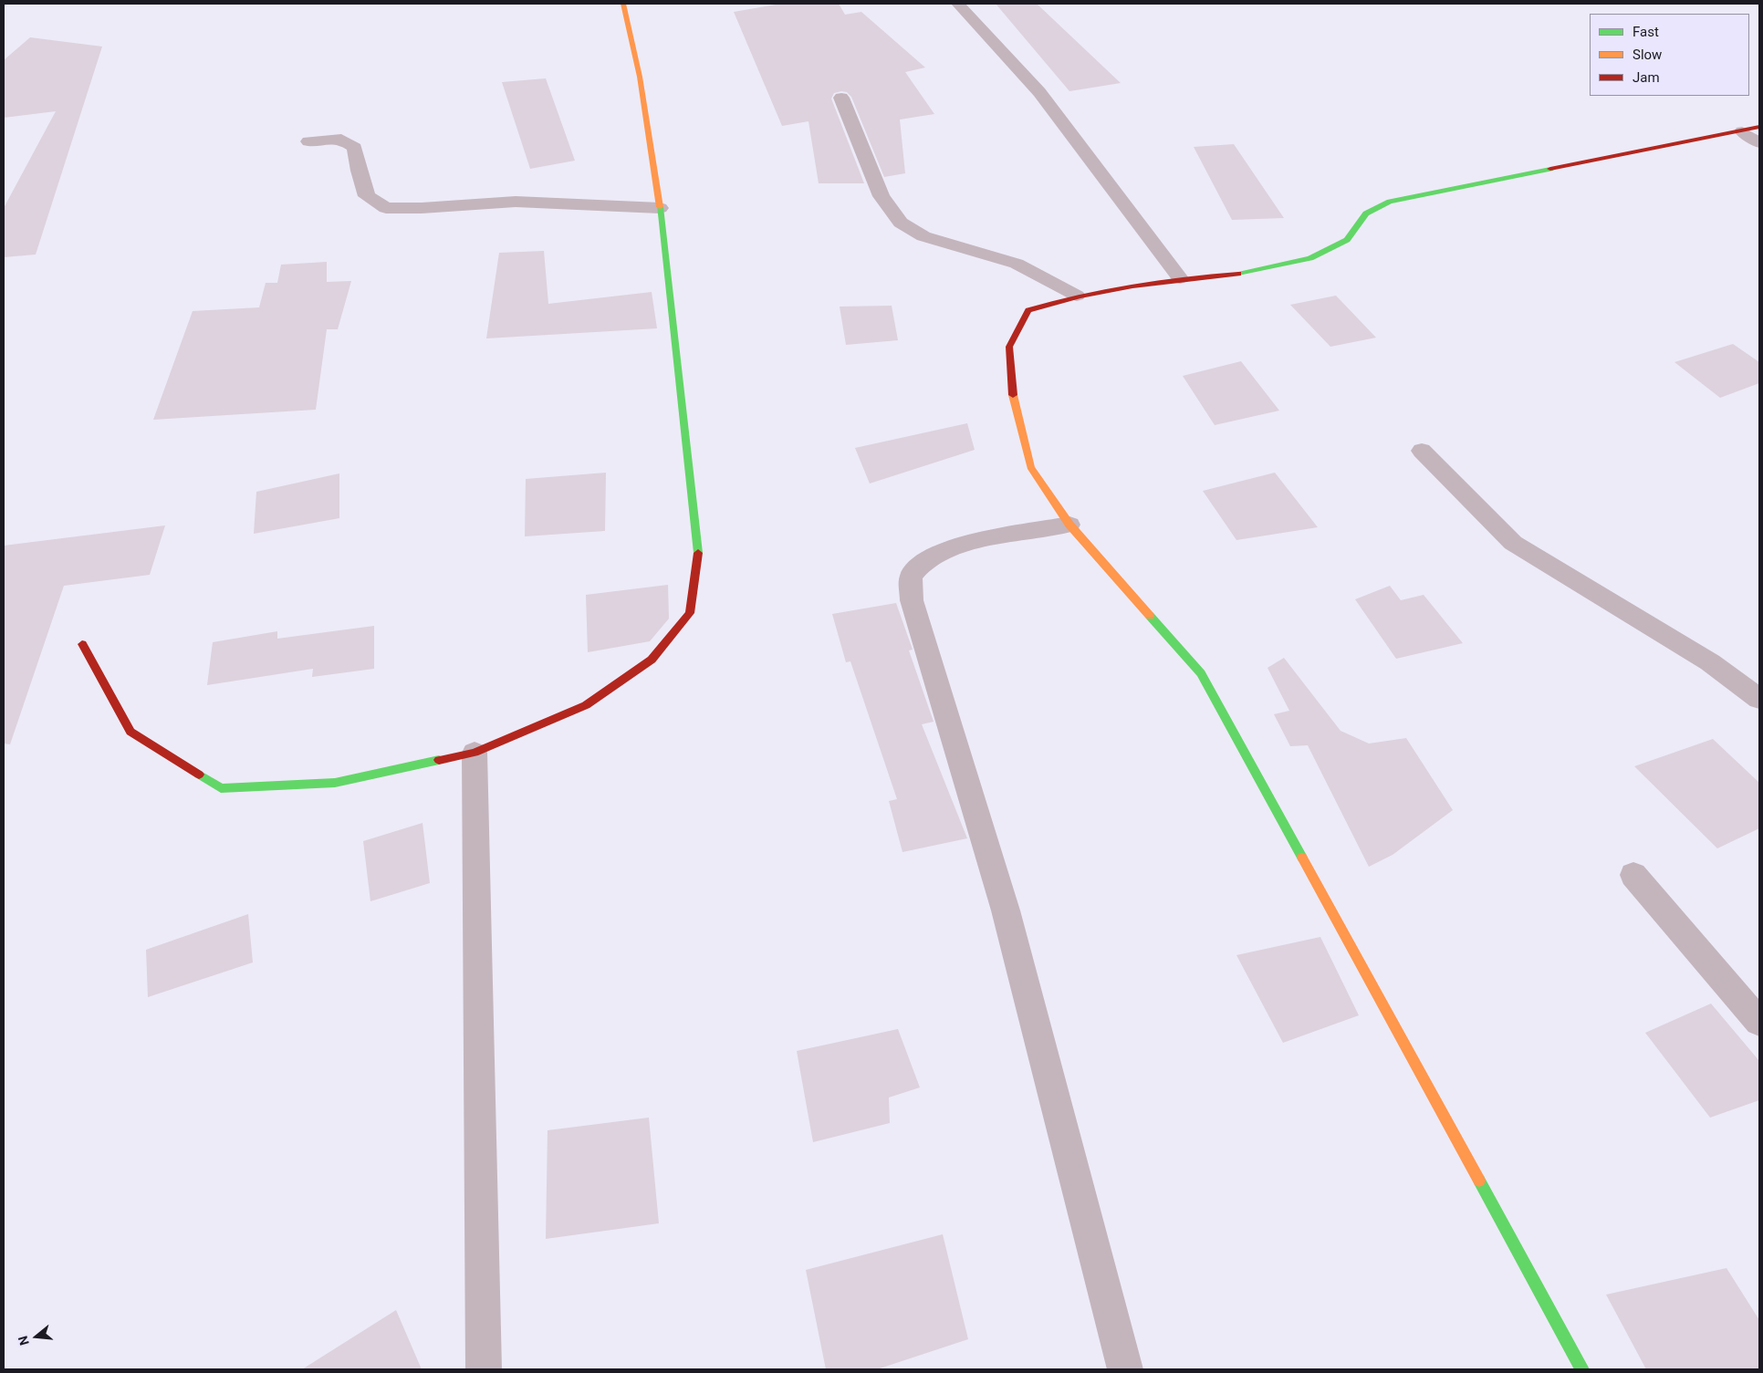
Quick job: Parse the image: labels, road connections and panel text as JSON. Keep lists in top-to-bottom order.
{
  "legend": ["Fast", "Slow", "Jam"],
  "north": "left"
}
